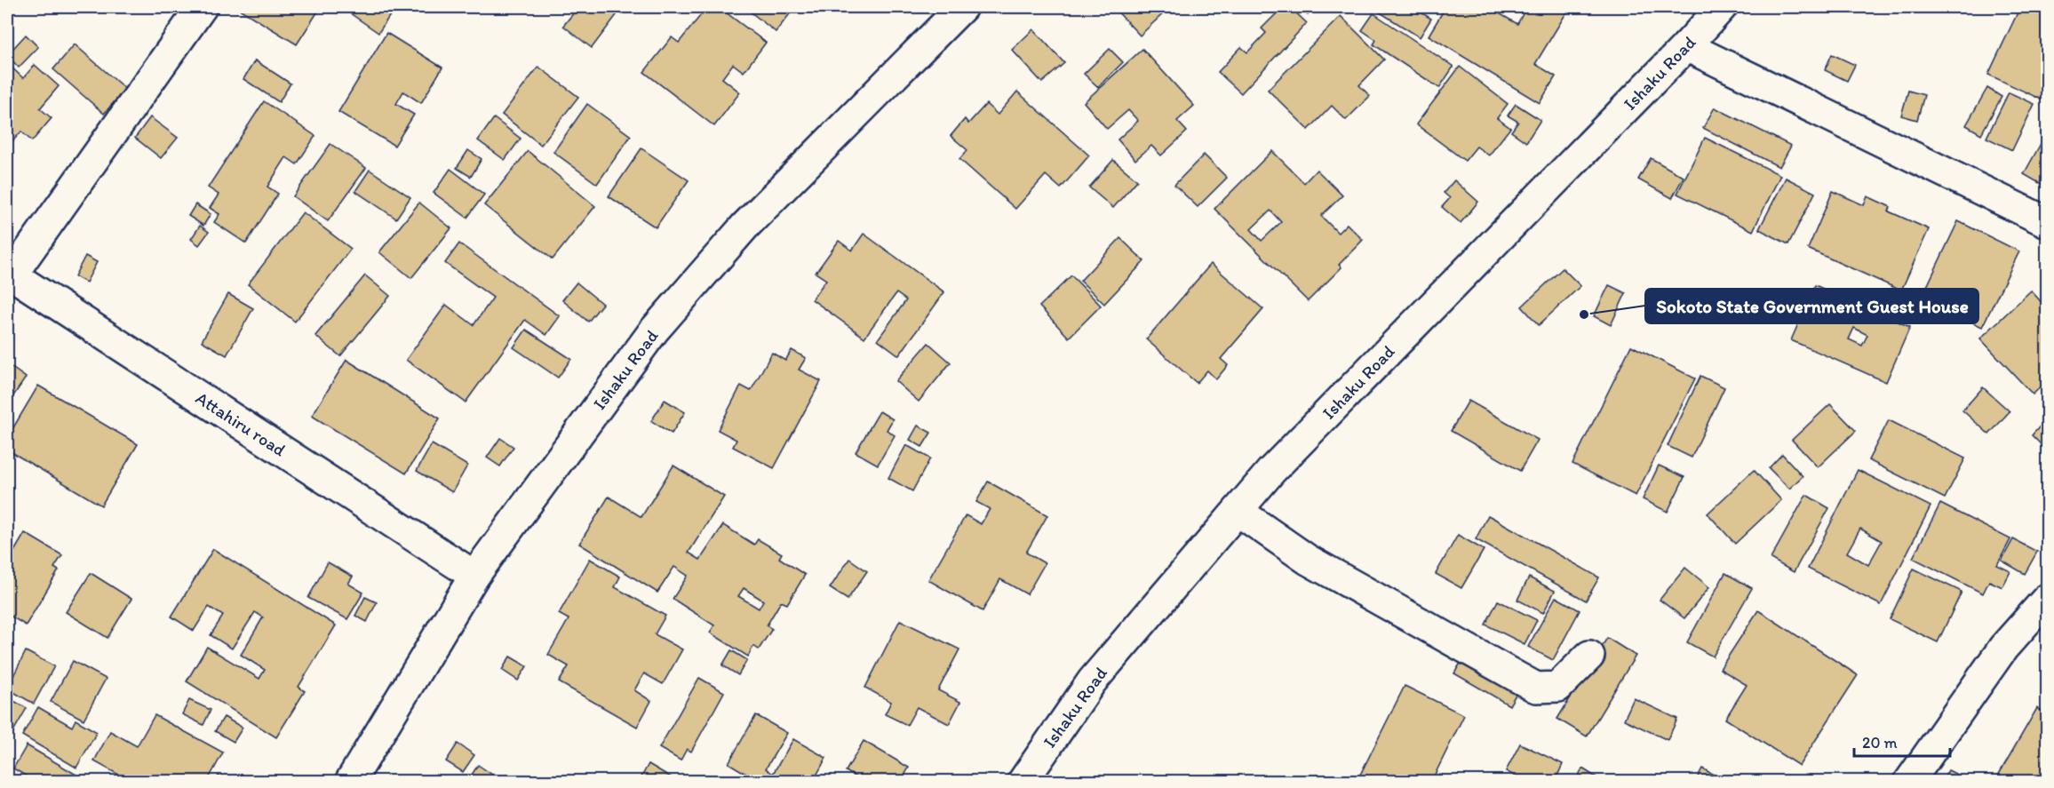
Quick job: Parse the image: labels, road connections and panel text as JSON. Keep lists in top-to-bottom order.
{
  "streets": {
    "street": ["Ishaku Road", "Attahiru road"]
  },
  "crossings": [
    ["Ishaku Road", "Attahiru road"]
  ],
  "places": ["Sokoto State Government Guest House"],
  "scale_bar": "20 m"
}
